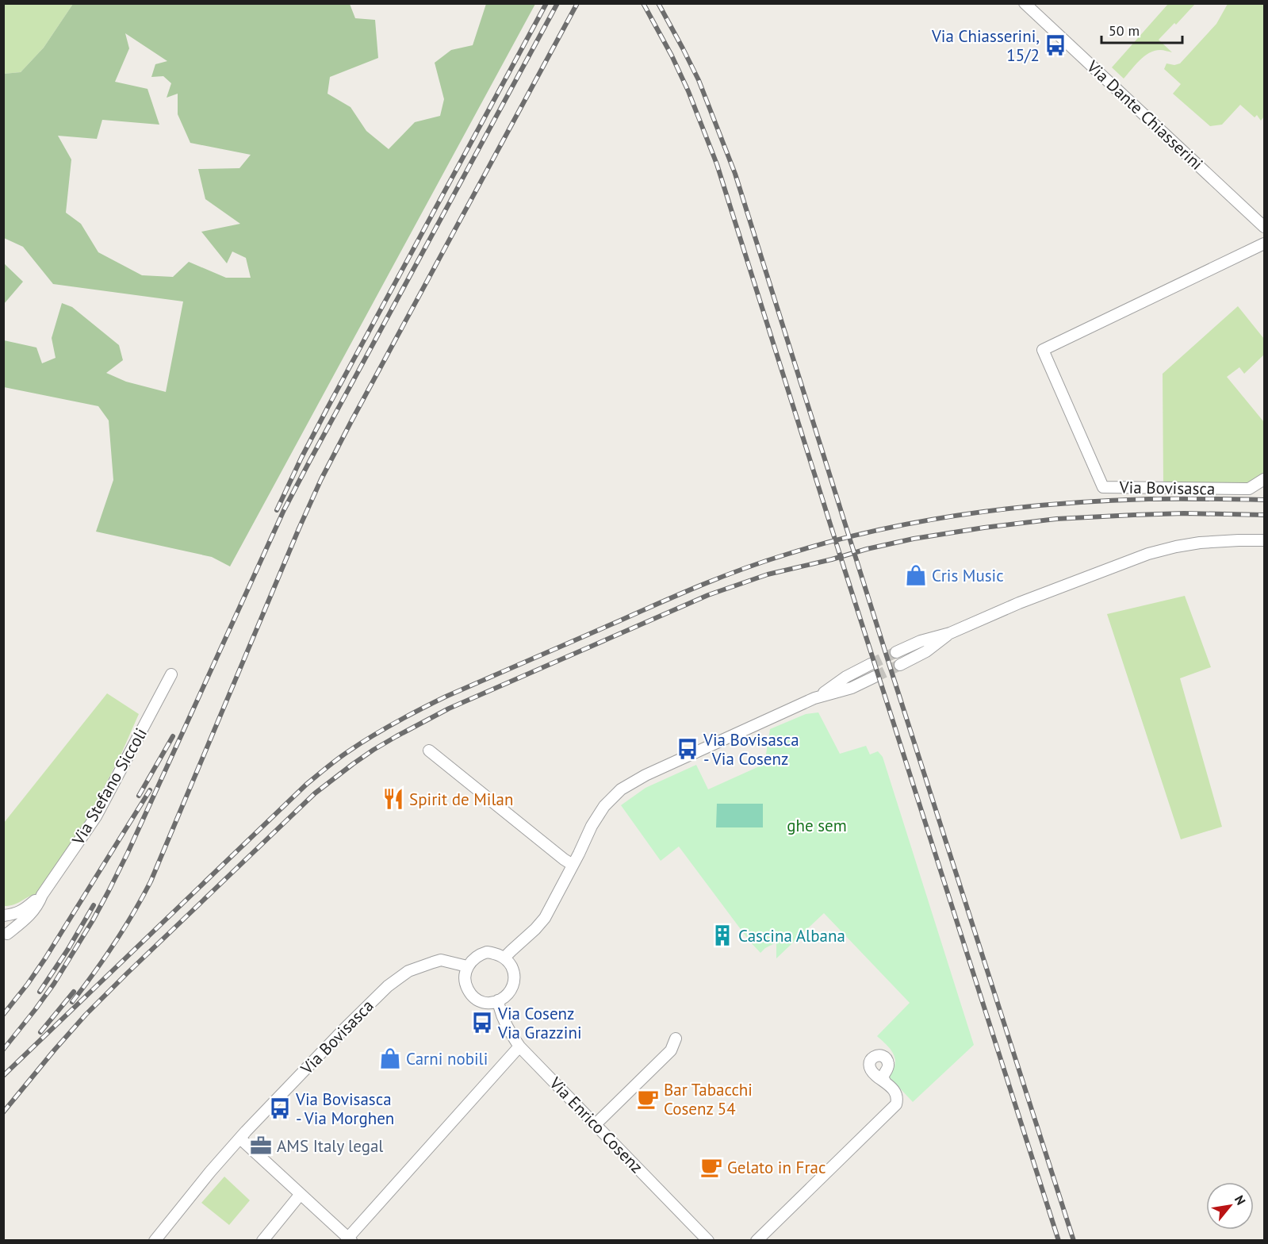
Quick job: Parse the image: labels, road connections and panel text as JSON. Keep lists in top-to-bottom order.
{
  "streets": {
    "street": [
      "Via Dante Chiasserini",
      "Via Bovisasca",
      "Via Stefano Siccoli",
      "Via Enrico Cosenz"
    ]
  },
  "crossings": [
    ["Via Bovisasca", "Via Enrico Cosenz"]
  ],
  "parks": ["ghe sem"],
  "places": {
    "bus stop": [
      "Via Chiasserini, 15/2",
      "Via Bovisasca - Via Cosenz",
      "Via Cosenz Via Grazzini",
      "Via Bovisasca - Via Morghen"
    ],
    "shop": ["Cris Music", "Carni nobili"],
    "restaurant": ["Spirit de Milan"],
    "building": ["Cascina Albana"],
    "cafe": ["Bar Tabacchi Cosenz 54", "Gelato in Frac"],
    "office": ["AMS Italy legal"]
  },
  "scale_bar": "50 m",
  "north": "top right"
}
